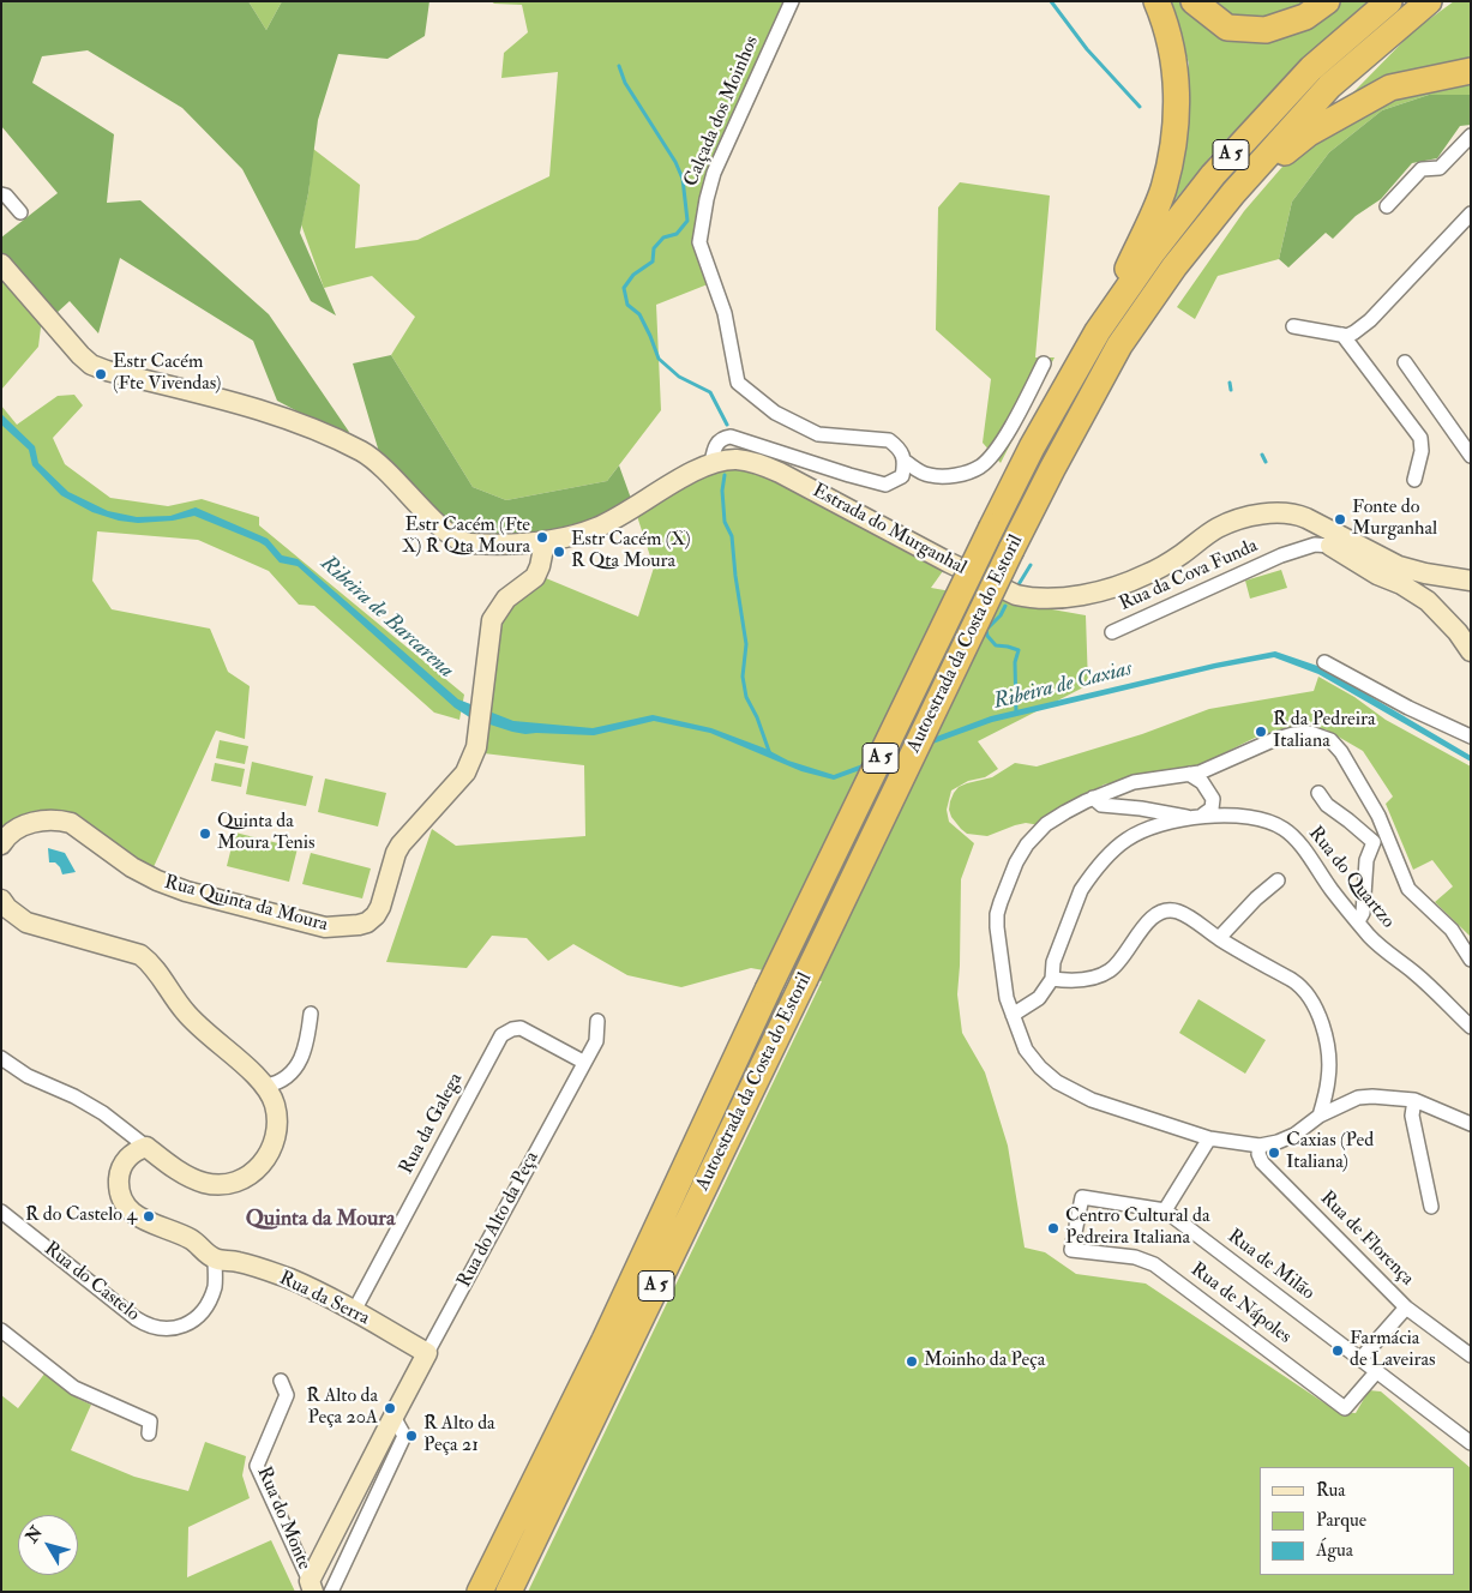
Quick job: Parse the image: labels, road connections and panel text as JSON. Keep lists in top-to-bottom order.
{
  "streets": {
    "highway": ["A 5", "Autoestrada da Costa do Estoril"],
    "street": [
      "Calçada dos Moinhos",
      "Estrada do Murganhal",
      "Rua da Cova Funda",
      "Rua do Quartzo",
      "Rua Quinta da Moura",
      "Rua da Galega",
      "Rua do Alto da Peça",
      "Rua de Florença",
      "Rua de Milão",
      "Rua do Castelo",
      "Rua da Serra",
      "Rua de Nápoles",
      "Rua do Monte"
    ]
  },
  "crossings": [
    ["Estrada do Murganhal", "Rua da Cova Funda"],
    ["Estrada do Murganhal", "Rua Quinta da Moura"],
    ["Rua da Galega", "Rua do Alto da Peça"],
    ["Rua da Galega", "Rua da Serra"],
    ["Rua do Alto da Peça", "Rua da Serra"],
    ["Rua do Alto da Peça", "Rua do Monte"],
    ["Rua de Florença", "Rua de Milão"],
    ["Rua de Milão", "Rua de Nápoles"],
    ["Rua do Castelo", "Rua da Serra"]
  ],
  "districts": ["Quinta da Moura"],
  "water": ["Ribeira de Barcarena", "Ribeira de Caxias"],
  "places": [
    "Estr Cacém (Fte Vivendas)",
    "Fonte do Murganhal",
    "Estr Cacém (Fte X) R Qta Moura",
    "Estr Cacém (X) R Qta Moura",
    "R da Pedreira Italiana",
    "Quinta da Moura Tenis",
    "Caxias (Ped Italiana)",
    "R do Castelo 4",
    "Centro Cultural da Pedreira Italiana",
    "Farmácia de Laveiras",
    "Moinho da Peça",
    "R Alto da Peça 20A",
    "R Alto da Peça 21"
  ],
  "legend": ["Rua", "Parque", "Água"],
  "north": "top left"
}
